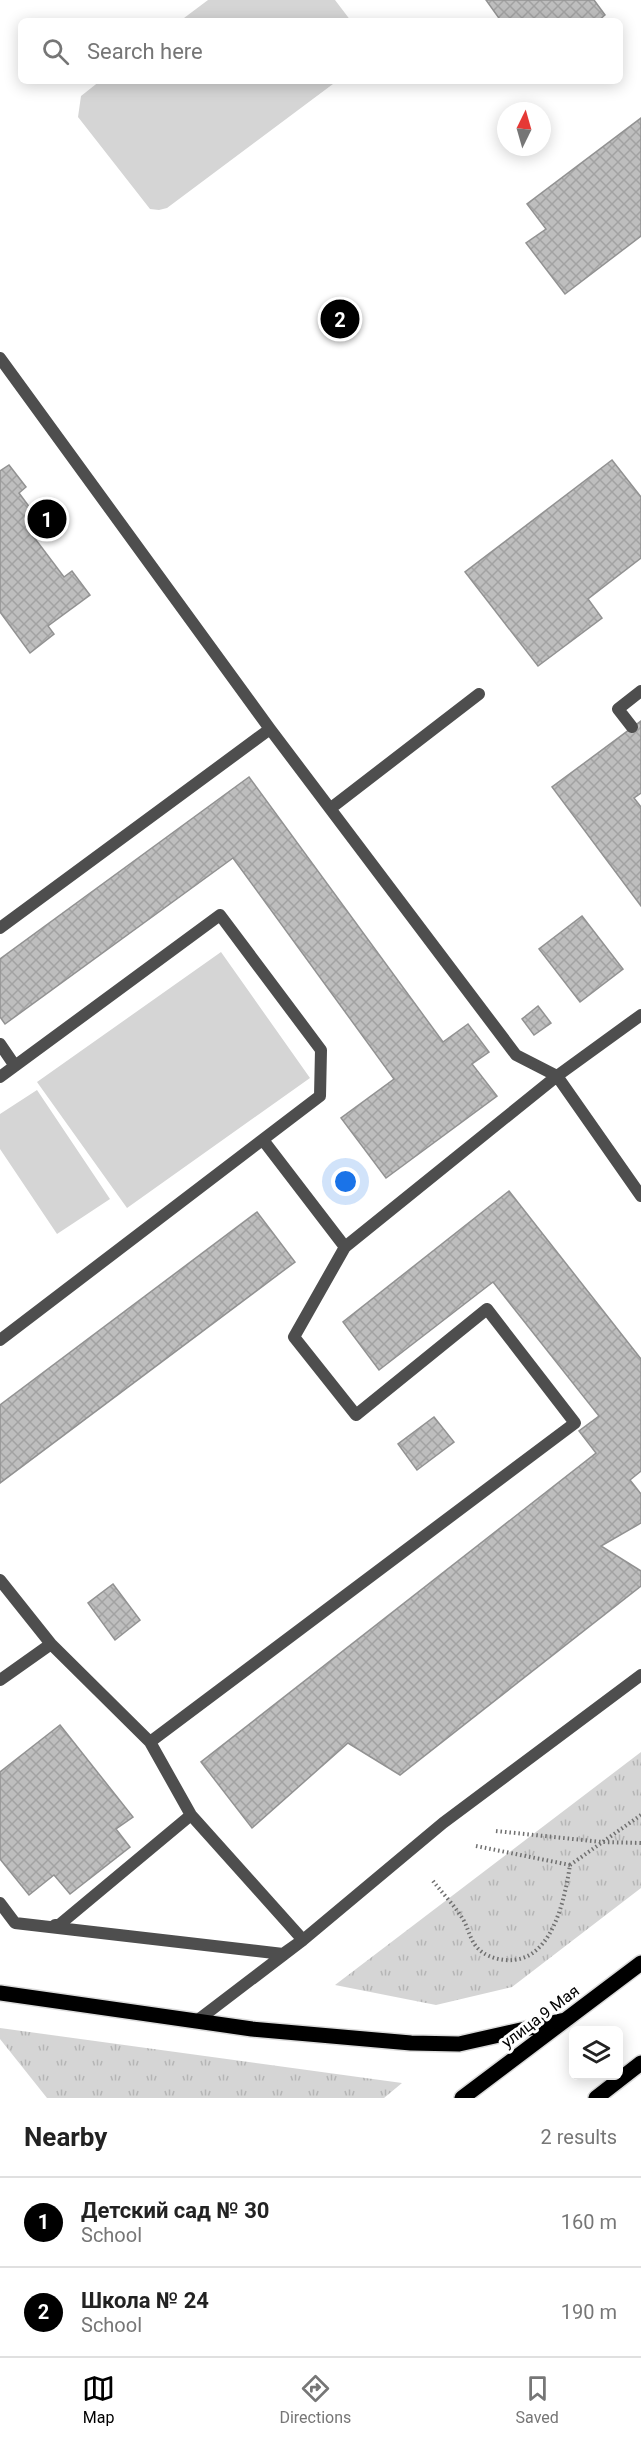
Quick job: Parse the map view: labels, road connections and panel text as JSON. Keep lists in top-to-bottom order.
{
  "streets": {
    "main road": ["улица 9 Мая"]
  },
  "north": "top",
  "page": {
    "search": "Search here",
    "pins": ["2", "1"],
    "heading": ["Nearby", "2 results"],
    "list": [
      {
        "mark": "1",
        "name": "Детский сад № 30",
        "note": "School",
        "value": "160 m"
      },
      {
        "mark": "2",
        "name": "Школа № 24",
        "note": "School",
        "value": "190 m"
      }
    ],
    "nav": ["Map", "Directions", "Saved"]
  }
}
